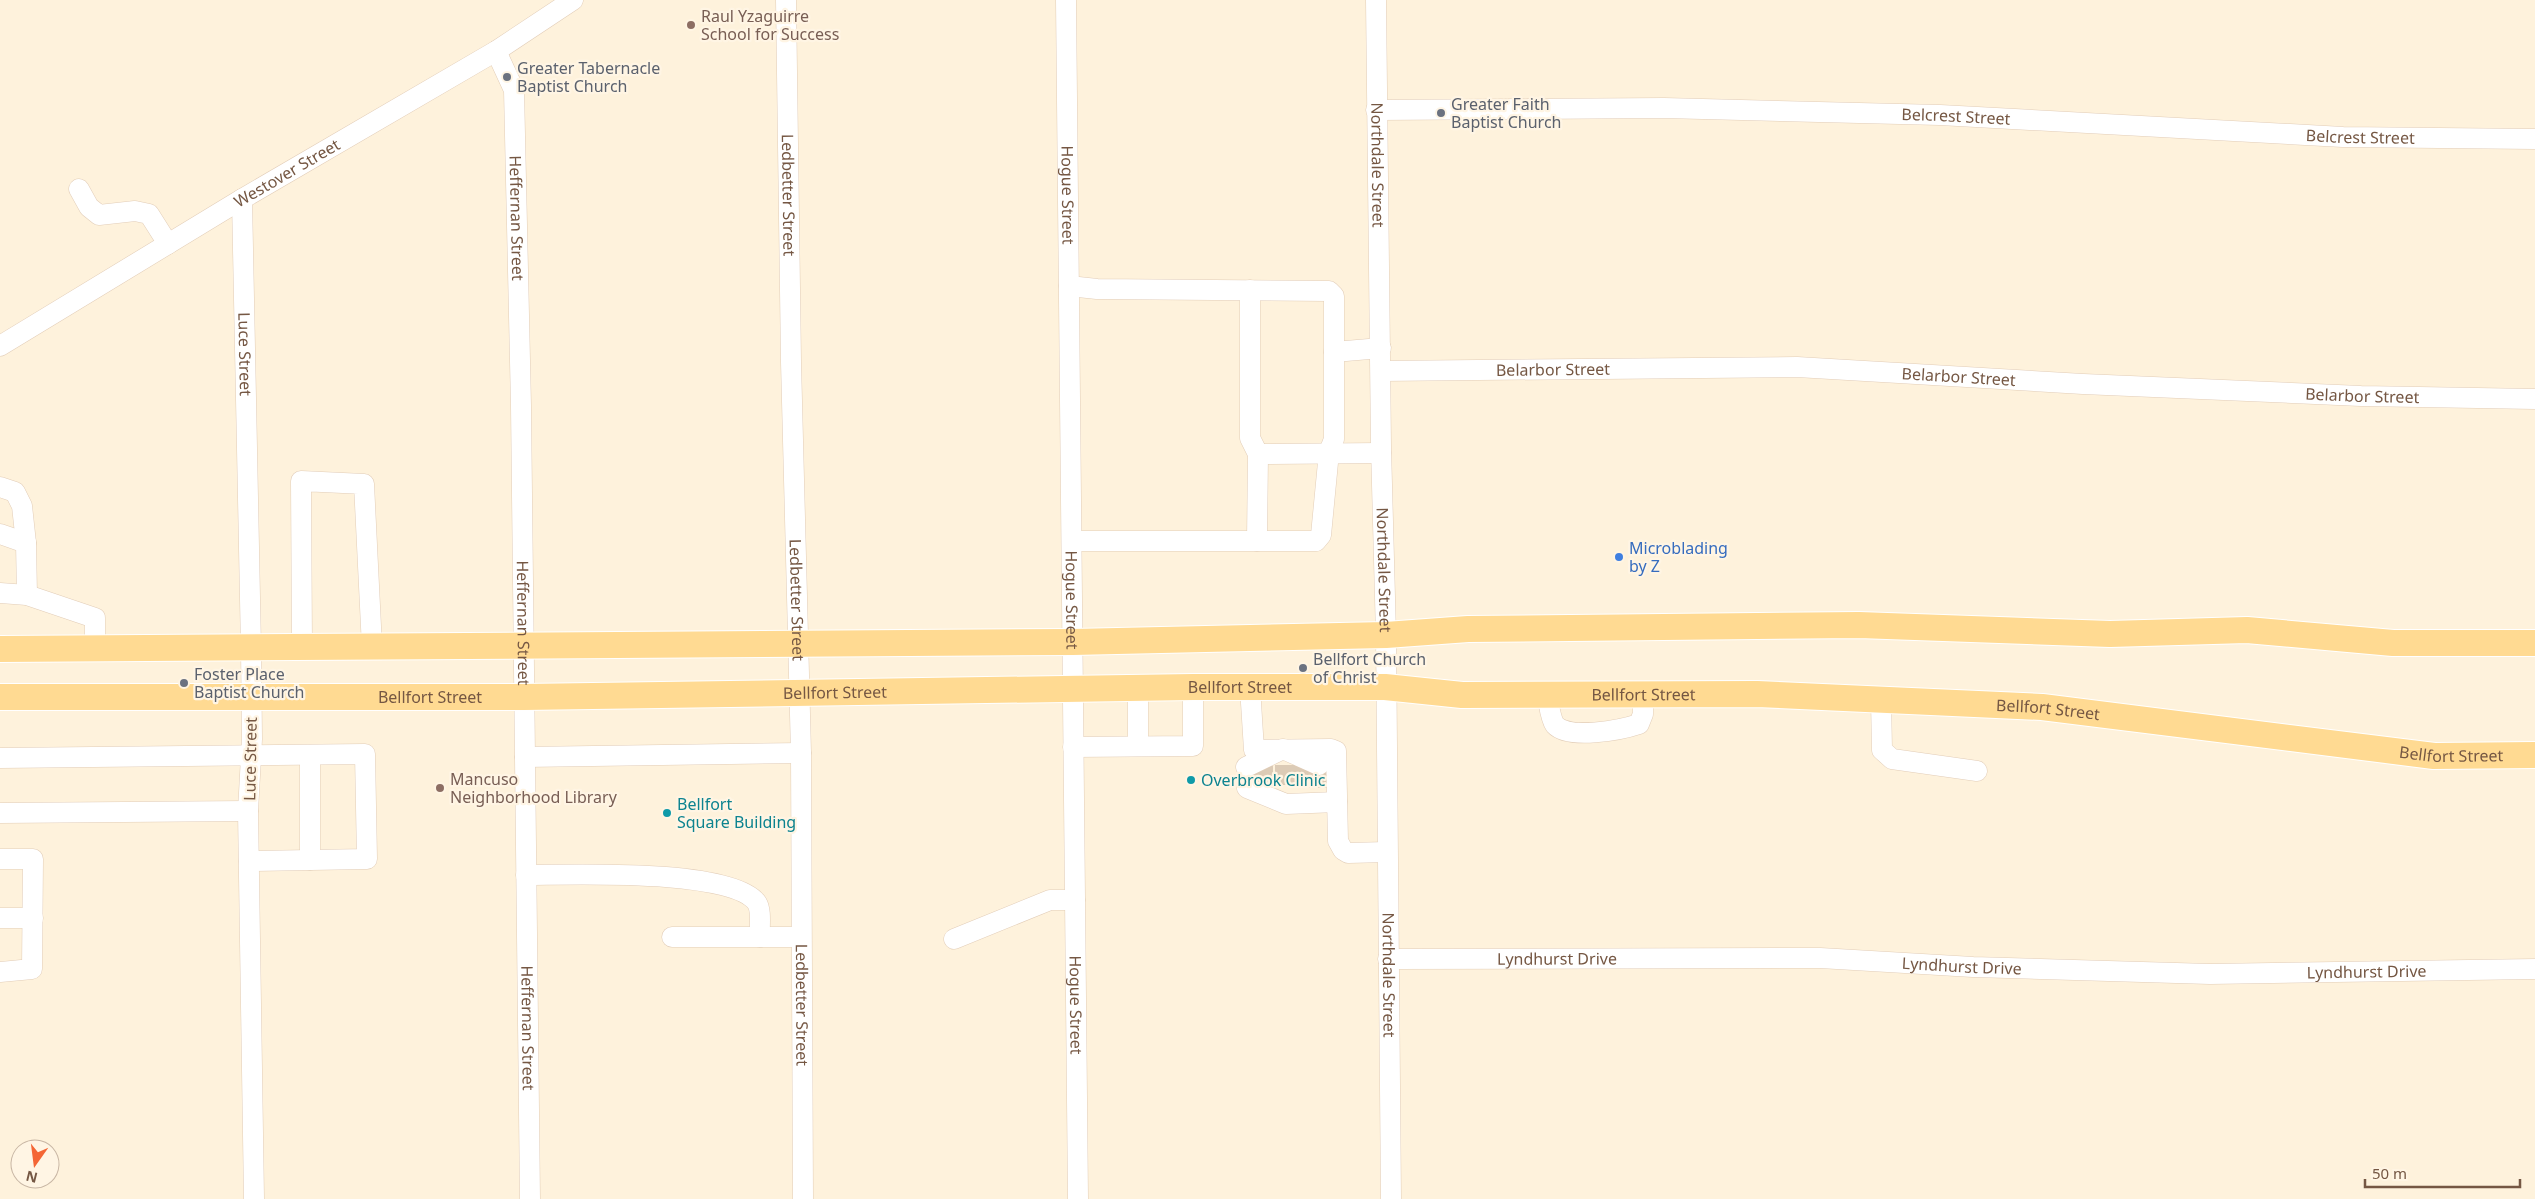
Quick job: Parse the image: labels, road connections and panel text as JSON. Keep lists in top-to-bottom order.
{
  "streets": {
    "main road": ["Bellfort Street"],
    "street": [
      "Belcrest Street",
      "Northdale Street",
      "Westover Street",
      "Ledbetter Street",
      "Hogue Street",
      "Heffernan Street",
      "Luce Street",
      "Belarbor Street",
      "Lyndhurst Drive"
    ]
  },
  "crossings": [
    ["Belcrest Street", "Northdale Street"],
    ["Northdale Street", "Belarbor Street"],
    ["Northdale Street", "Bellfort Street"],
    ["Northdale Street", "Lyndhurst Drive"],
    ["Westover Street", "Heffernan Street"],
    ["Westover Street", "Luce Street"],
    ["Ledbetter Street", "Bellfort Street"],
    ["Hogue Street", "Bellfort Street"],
    ["Heffernan Street", "Bellfort Street"],
    ["Luce Street", "Bellfort Street"]
  ],
  "places": [
    "Raul Yzaguirre School for Success",
    "Greater Tabernacle Baptist Church",
    "Greater Faith Baptist Church",
    "Microblading by Z",
    "Bellfort Church of Christ",
    "Foster Place Baptist Church",
    "Overbrook Clinic",
    "Mancuso Neighborhood Library",
    "Bellfort Square Building"
  ],
  "scale_bar": "50 m",
  "north": "bottom"
}
